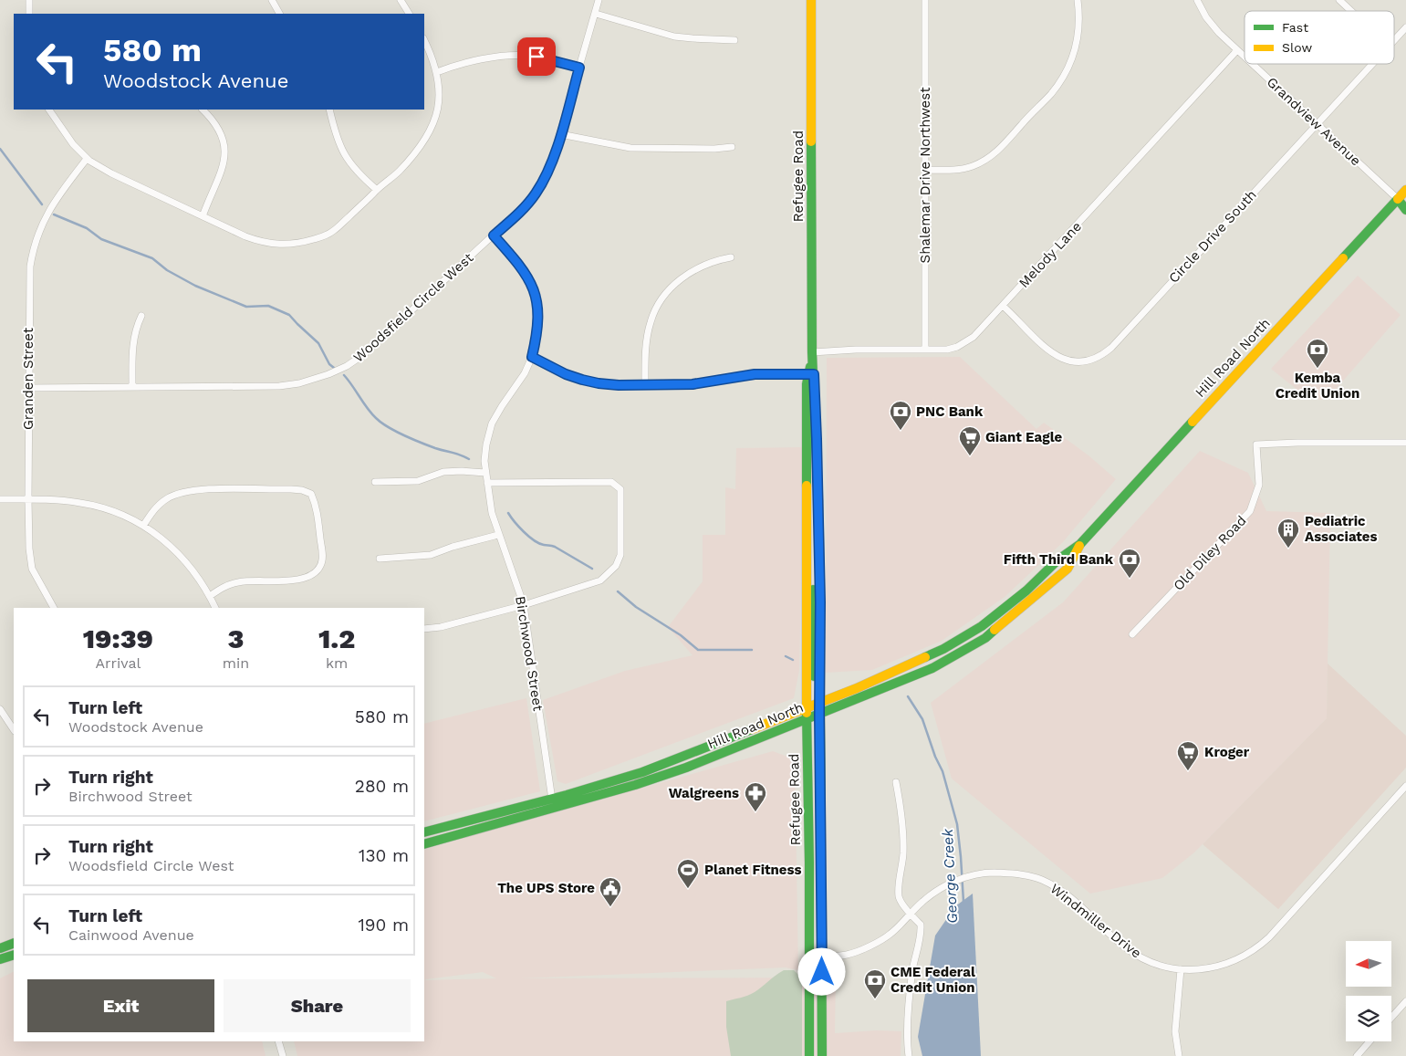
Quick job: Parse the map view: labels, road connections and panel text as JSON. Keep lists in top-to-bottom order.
{
  "streets": {
    "main road": ["Refugee Road", "Hill Road North"],
    "street": [
      "Grandview Avenue",
      "Shalemar Drive Northwest",
      "Circle Drive South",
      "Melody Lane",
      "Woodsfield Circle West",
      "Granden Street",
      "Old Diley Road",
      "Birchwood Street",
      "Windmiller Drive"
    ]
  },
  "crossings": [
    ["Grandview Avenue", "Circle Drive South"],
    ["Grandview Avenue", "Melody Lane"],
    ["Grandview Avenue", "Hill Road North"],
    ["Shalemar Drive Northwest", "Melody Lane"],
    ["Refugee Road", "Melody Lane"],
    ["Refugee Road", "Hill Road North"],
    ["Refugee Road", "Windmiller Drive"],
    ["Circle Drive South", "Melody Lane"],
    ["Woodsfield Circle West", "Granden Street"],
    ["Woodsfield Circle West", "Birchwood Street"],
    ["Hill Road North", "Birchwood Street"]
  ],
  "water": ["George Creek"],
  "places": {
    "bank": [
      "Kemba Credit Union",
      "PNC Bank",
      "Fifth Third Bank",
      "CME Federal Credit Union"
    ],
    "supermarket": ["Giant Eagle", "Kroger"],
    "building": ["Pediatric Associates"],
    "pharmacy": ["Walgreens"],
    "sports": ["Planet Fitness"],
    "public building": ["The UPS Store"]
  },
  "legend": ["Fast", "Slow"],
  "north": "left",
  "page": {
    "turn": ["580 m", "Woodstock Avenue"],
    "eta": [
      "19:39",
      "Arrival",
      "3",
      "min",
      "1.2",
      "km"
    ],
    "list": [
      {
        "name": "Turn left",
        "note": "Woodstock Avenue",
        "value": "580 m"
      },
      {
        "name": "Turn right",
        "note": "Birchwood Street",
        "value": "280 m"
      },
      {
        "name": "Turn right",
        "note": "Woodsfield Circle West",
        "value": "130 m"
      },
      {
        "name": "Turn left",
        "note": "Cainwood Avenue",
        "value": "190 m"
      }
    ],
    "buttons": ["Exit", "Share"]
  }
}
